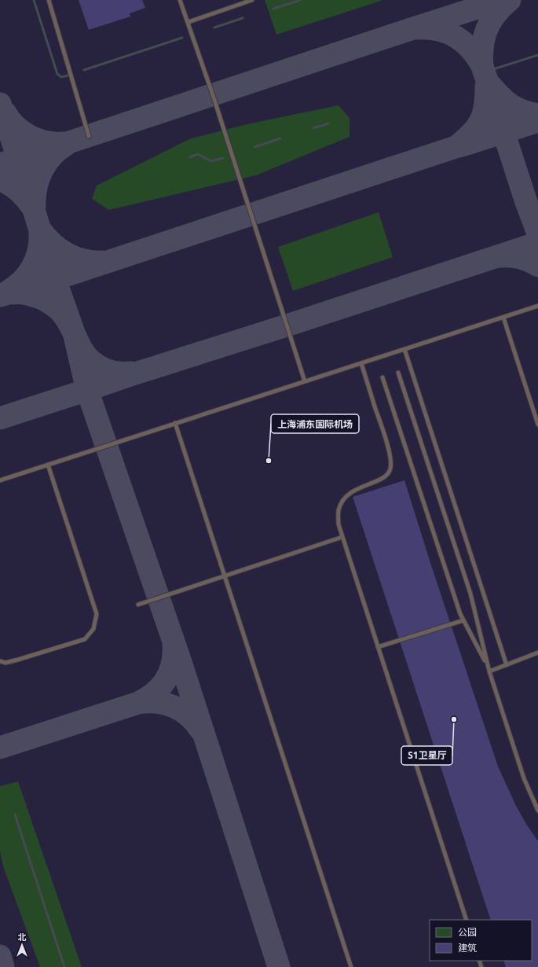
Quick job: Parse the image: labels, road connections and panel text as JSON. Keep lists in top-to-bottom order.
{
  "places": ["上海浦东国际机场", "S1卫星厅"],
  "legend": ["公园", "建筑"],
  "north": "top"
}
